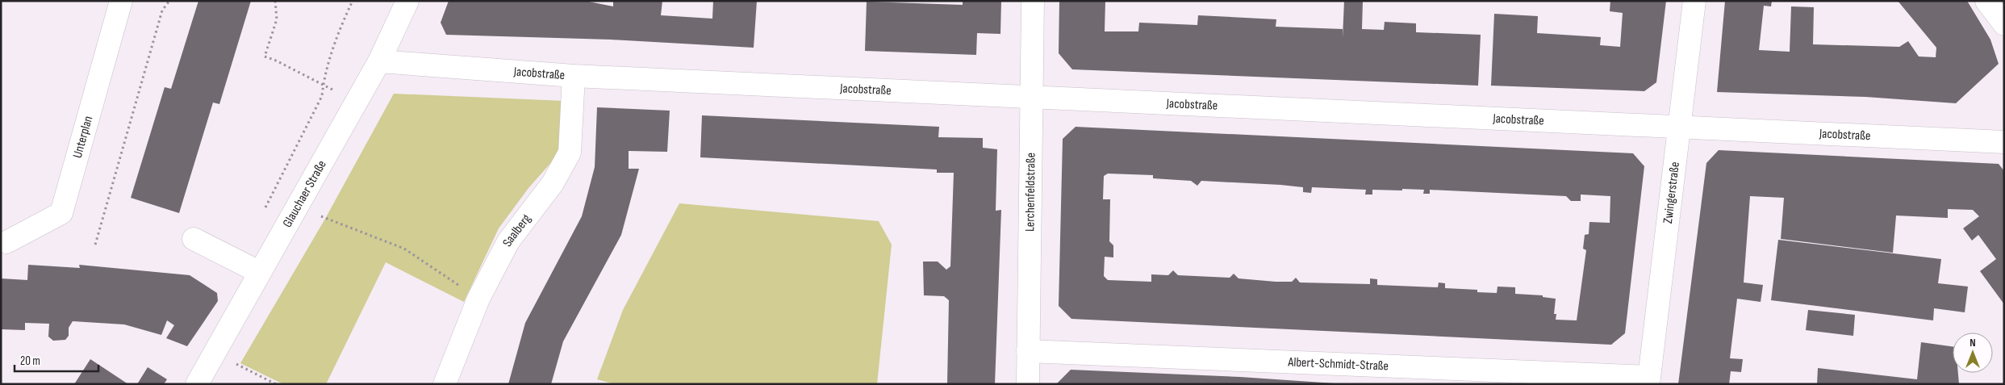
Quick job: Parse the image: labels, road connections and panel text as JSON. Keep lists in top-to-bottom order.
{
  "streets": {
    "street": [
      "Jacobstraße",
      "Unterplan",
      "Lerchenfeldstraße",
      "Zwingerstraße",
      "Glauchaer Straße",
      "Saalberg",
      "Albert-Schmidt-Straße"
    ]
  },
  "crossings": [
    ["Jacobstraße", "Lerchenfeldstraße"],
    ["Jacobstraße", "Zwingerstraße"],
    ["Jacobstraße", "Glauchaer Straße"],
    ["Jacobstraße", "Saalberg"],
    ["Lerchenfeldstraße", "Albert-Schmidt-Straße"],
    ["Zwingerstraße", "Albert-Schmidt-Straße"]
  ],
  "scale_bar": "20 m",
  "north": "top"
}
